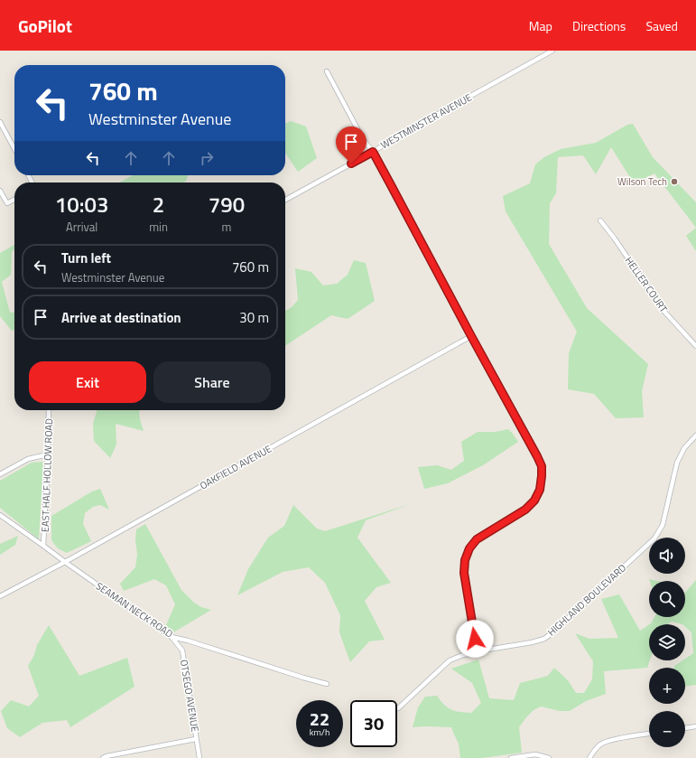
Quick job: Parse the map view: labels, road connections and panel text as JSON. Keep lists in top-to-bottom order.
{
  "streets": {
    "street": [
      "WESTMINSTER AVENUE",
      "HELLER COURT",
      "OAKFIELD AVENUE",
      "EAST HALF HOLLOW ROAD",
      "HIGHLAND BOULEVARD",
      "SEAMAN NECK ROAD",
      "OTSEGO AVENUE"
    ]
  },
  "crossings": [
    ["OAKFIELD AVENUE", "SEAMAN NECK ROAD"],
    ["EAST HALF HOLLOW ROAD", "SEAMAN NECK ROAD"],
    ["SEAMAN NECK ROAD", "OTSEGO AVENUE"]
  ],
  "places": ["Wilson Tech"],
  "page": {
    "header": "GoPilot",
    "nav": ["Map", "Directions", "Saved"],
    "turn": ["760 m", "Westminster Avenue"],
    "eta": [
      "10:03",
      "Arrival",
      "2",
      "min",
      "790",
      "m"
    ],
    "list": [
      {
        "name": "Turn left",
        "note": "Westminster Avenue",
        "value": "760 m"
      },
      {
        "name": "Arrive at destination",
        "value": "30 m"
      }
    ],
    "buttons": ["Exit", "Share"],
    "map_buttons": ["+", "−"],
    "speed": "22 km/h",
    "limit": "30"
  }
}
